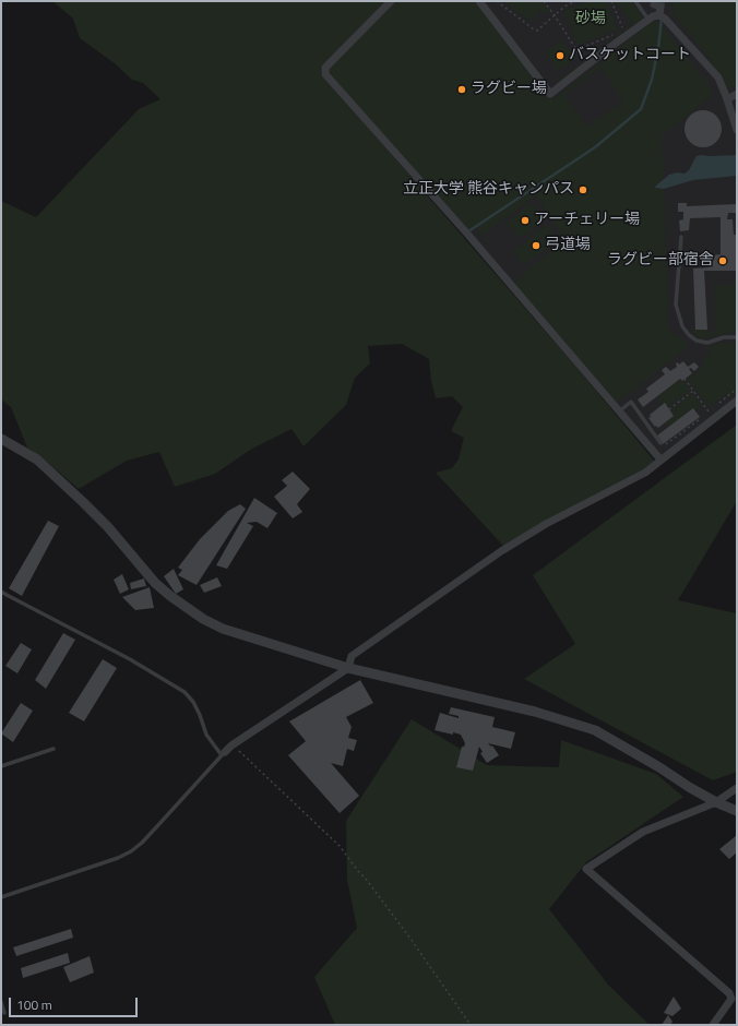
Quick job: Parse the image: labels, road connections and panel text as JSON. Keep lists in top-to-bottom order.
{
  "parks": ["砂場"],
  "places": [
    "バスケットコート",
    "ラグビー場",
    "立正大学 熊谷キャンパス",
    "アーチェリー場",
    "弓道場",
    "ラグビー部宿舎"
  ],
  "scale_bar": "100 m"
}
